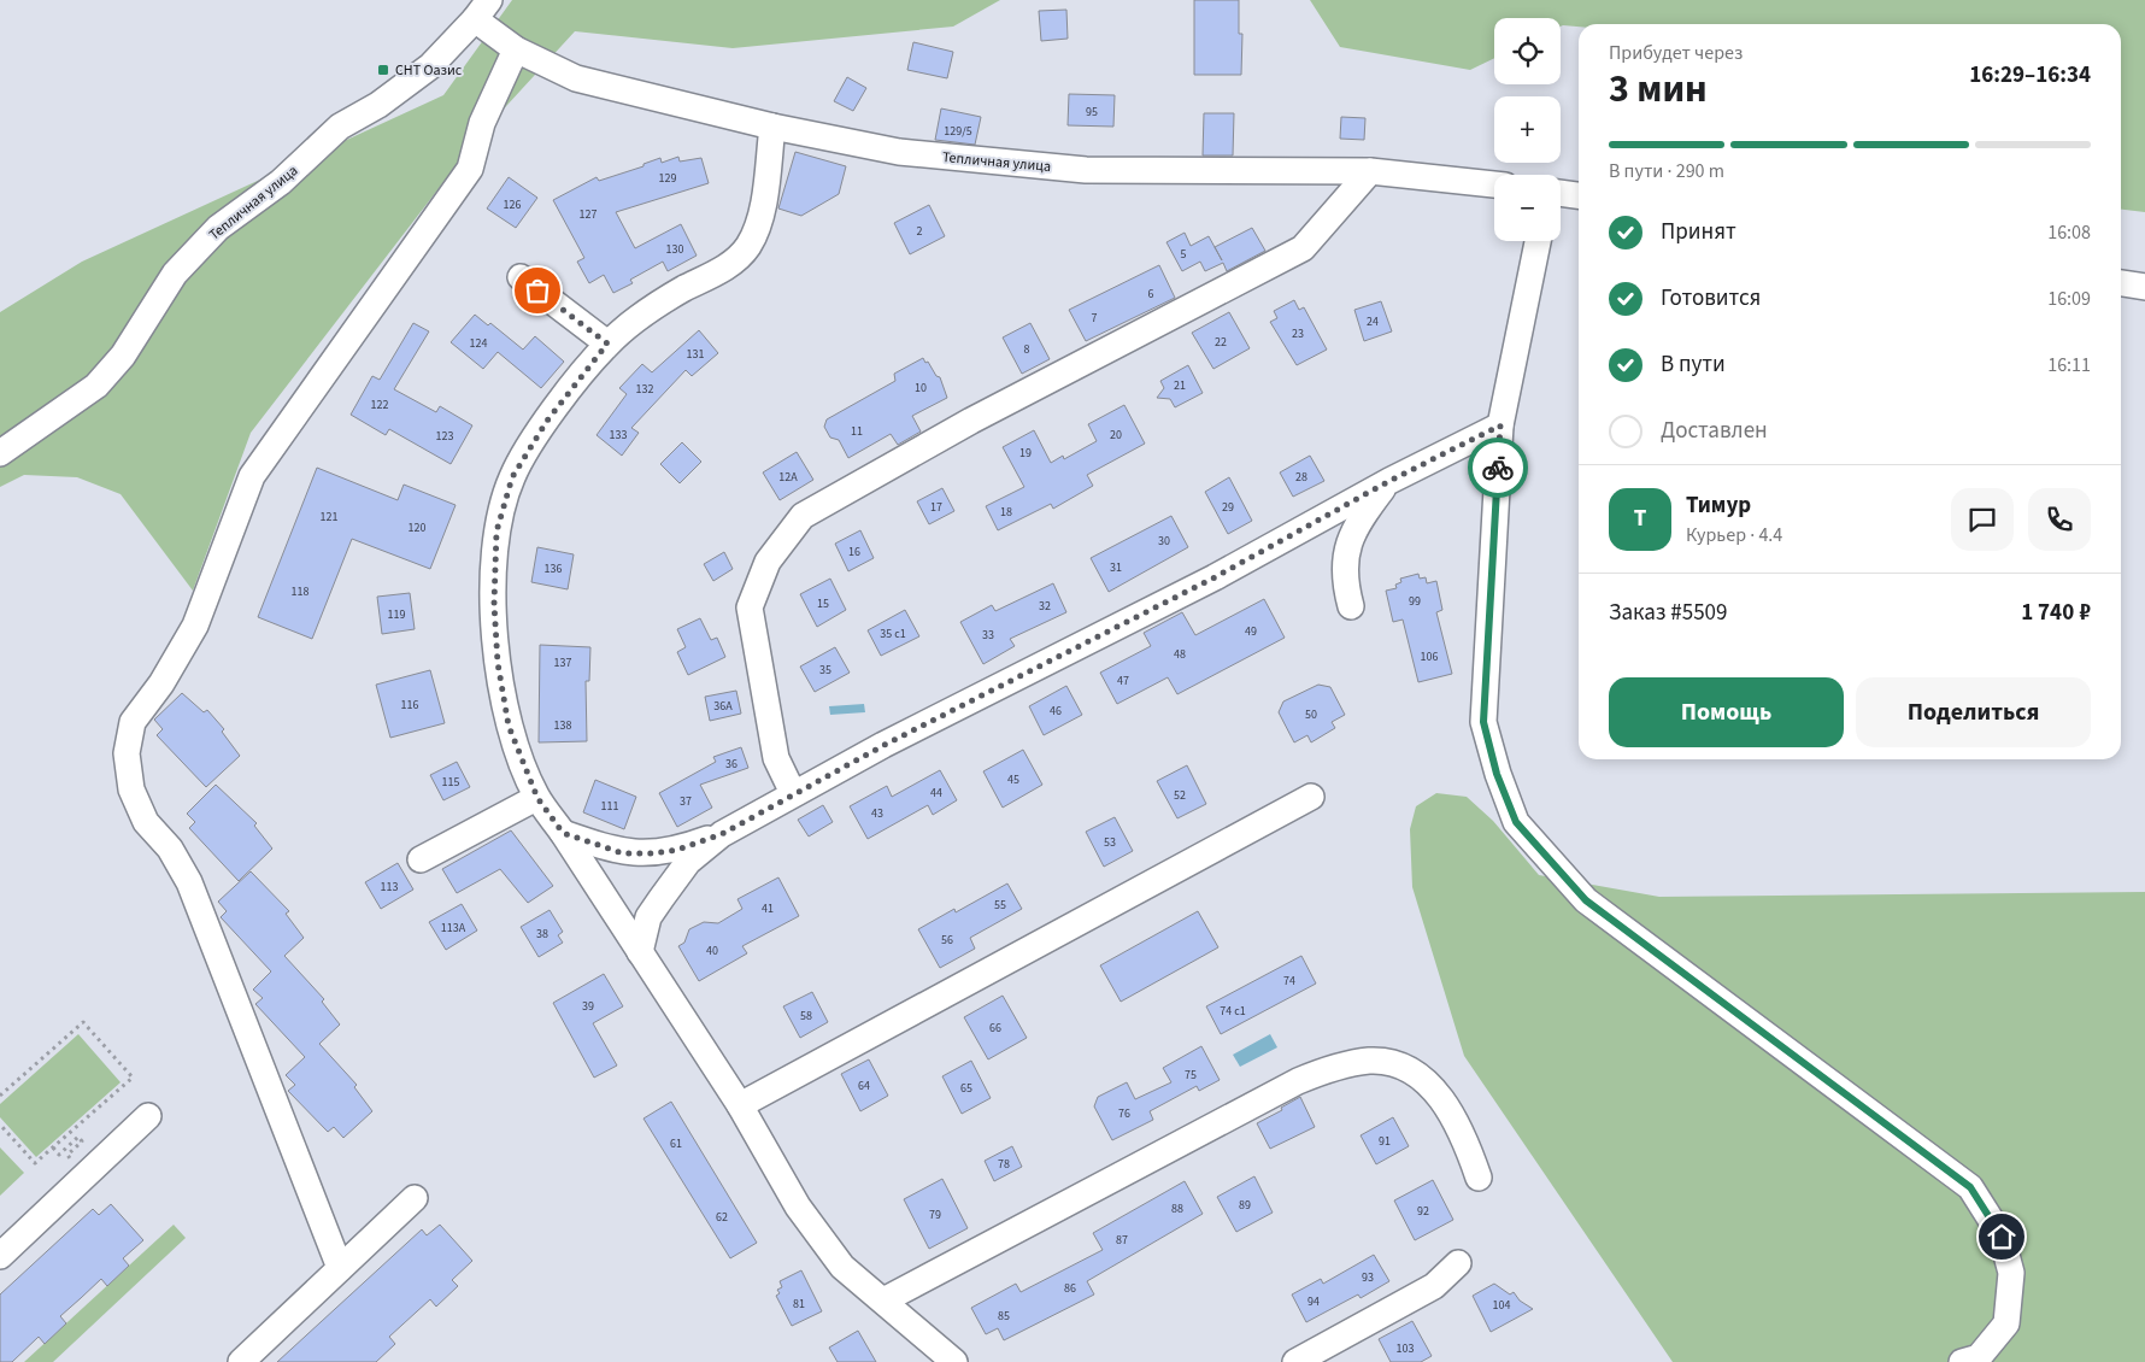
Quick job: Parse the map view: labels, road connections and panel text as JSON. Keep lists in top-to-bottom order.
{
  "streets": {
    "street": ["Тепличная улица"]
  },
  "places": {
    "transit": ["СНТ Оазис"]
  },
  "house_numbers": [
    "95",
    "129/5",
    "129",
    "126",
    "127",
    "2",
    "130",
    "5",
    "6",
    "7",
    "24",
    "23",
    "22",
    "124",
    "8",
    "131",
    "21",
    "10",
    "132",
    "122",
    "11",
    "133",
    "20",
    "123",
    "19",
    "12А",
    "28",
    "17",
    "29",
    "18",
    "121",
    "120",
    "30",
    "16",
    "31",
    "136",
    "118",
    "99",
    "15",
    "32",
    "119",
    "49",
    "35 с1",
    "33",
    "48",
    "106",
    "137",
    "35",
    "47",
    "116",
    "36А",
    "46",
    "50",
    "138",
    "36",
    "45",
    "115",
    "44",
    "52",
    "37",
    "111",
    "43",
    "53",
    "113",
    "55",
    "41",
    "113А",
    "38",
    "56",
    "40",
    "74",
    "39",
    "74 c1",
    "58",
    "66",
    "75",
    "64",
    "65",
    "76",
    "91",
    "61",
    "78",
    "89",
    "88",
    "92",
    "79",
    "62",
    "87",
    "93",
    "86",
    "94",
    "81",
    "104",
    "85",
    "103"
  ],
  "page": {
    "map_buttons": ["+", "−"],
    "heading": ["3 мин", "Прибудет через", "16:29–16:34"],
    "panel": [
      "Тимур",
      "Курьер · 4.4",
      "Заказ #5509",
      "1 740 ₽"
    ],
    "bar": "В пути · 290 m",
    "list": [
      ["Принят", "16:08"],
      ["Готовится", "16:09"],
      ["В пути", "16:11"],
      "Доставлен"
    ],
    "round": "Т",
    "buttons": ["Помощь", "Поделиться"]
  }
}
